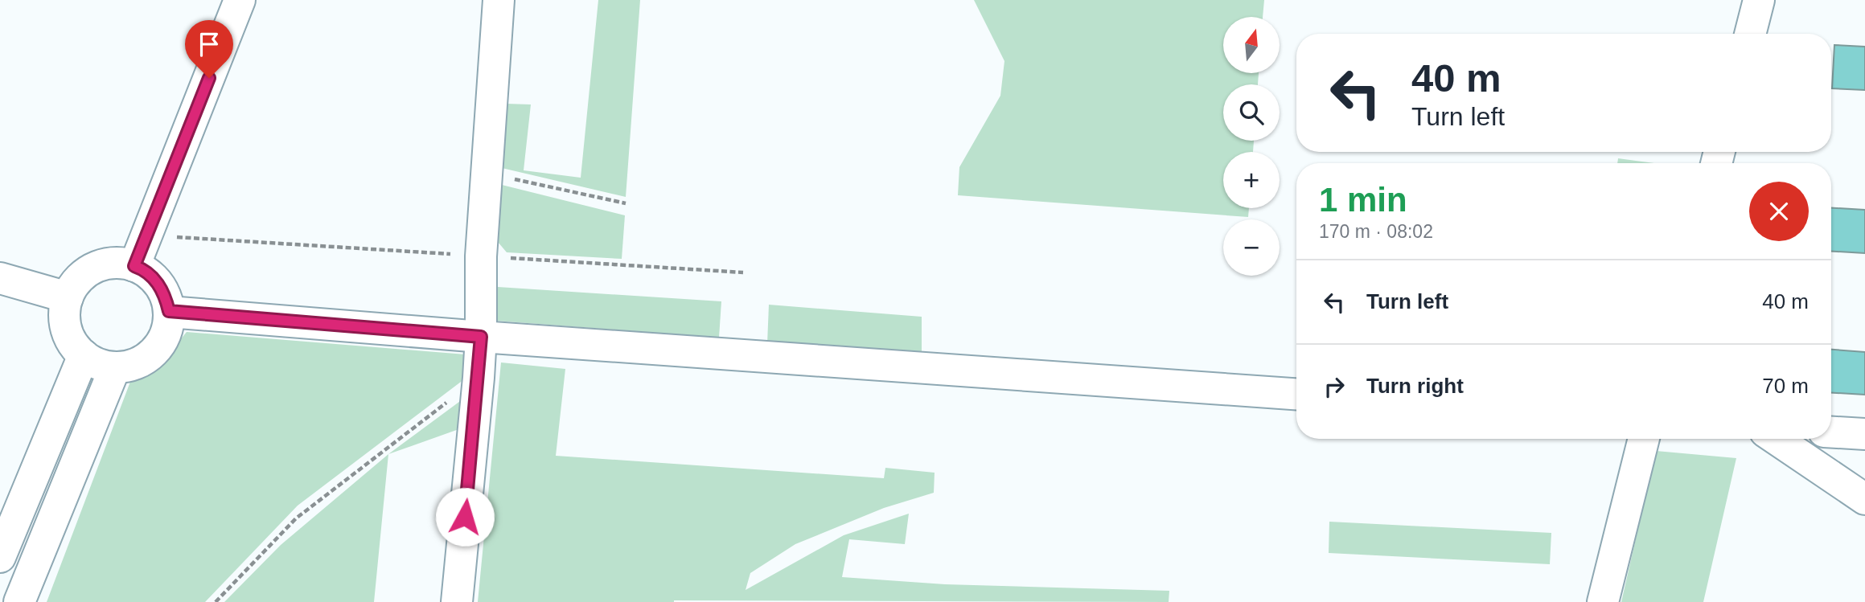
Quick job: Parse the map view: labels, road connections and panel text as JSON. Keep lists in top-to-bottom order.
{
  "north": "top",
  "page": {
    "map_buttons": ["+", "−"],
    "turn": ["40 m", "Turn left"],
    "heading": ["1 min", "170 m · 08:02"],
    "list": [
      {
        "name": "Turn left",
        "value": "40 m"
      },
      {
        "name": "Turn right",
        "value": "70 m"
      }
    ]
  }
}
